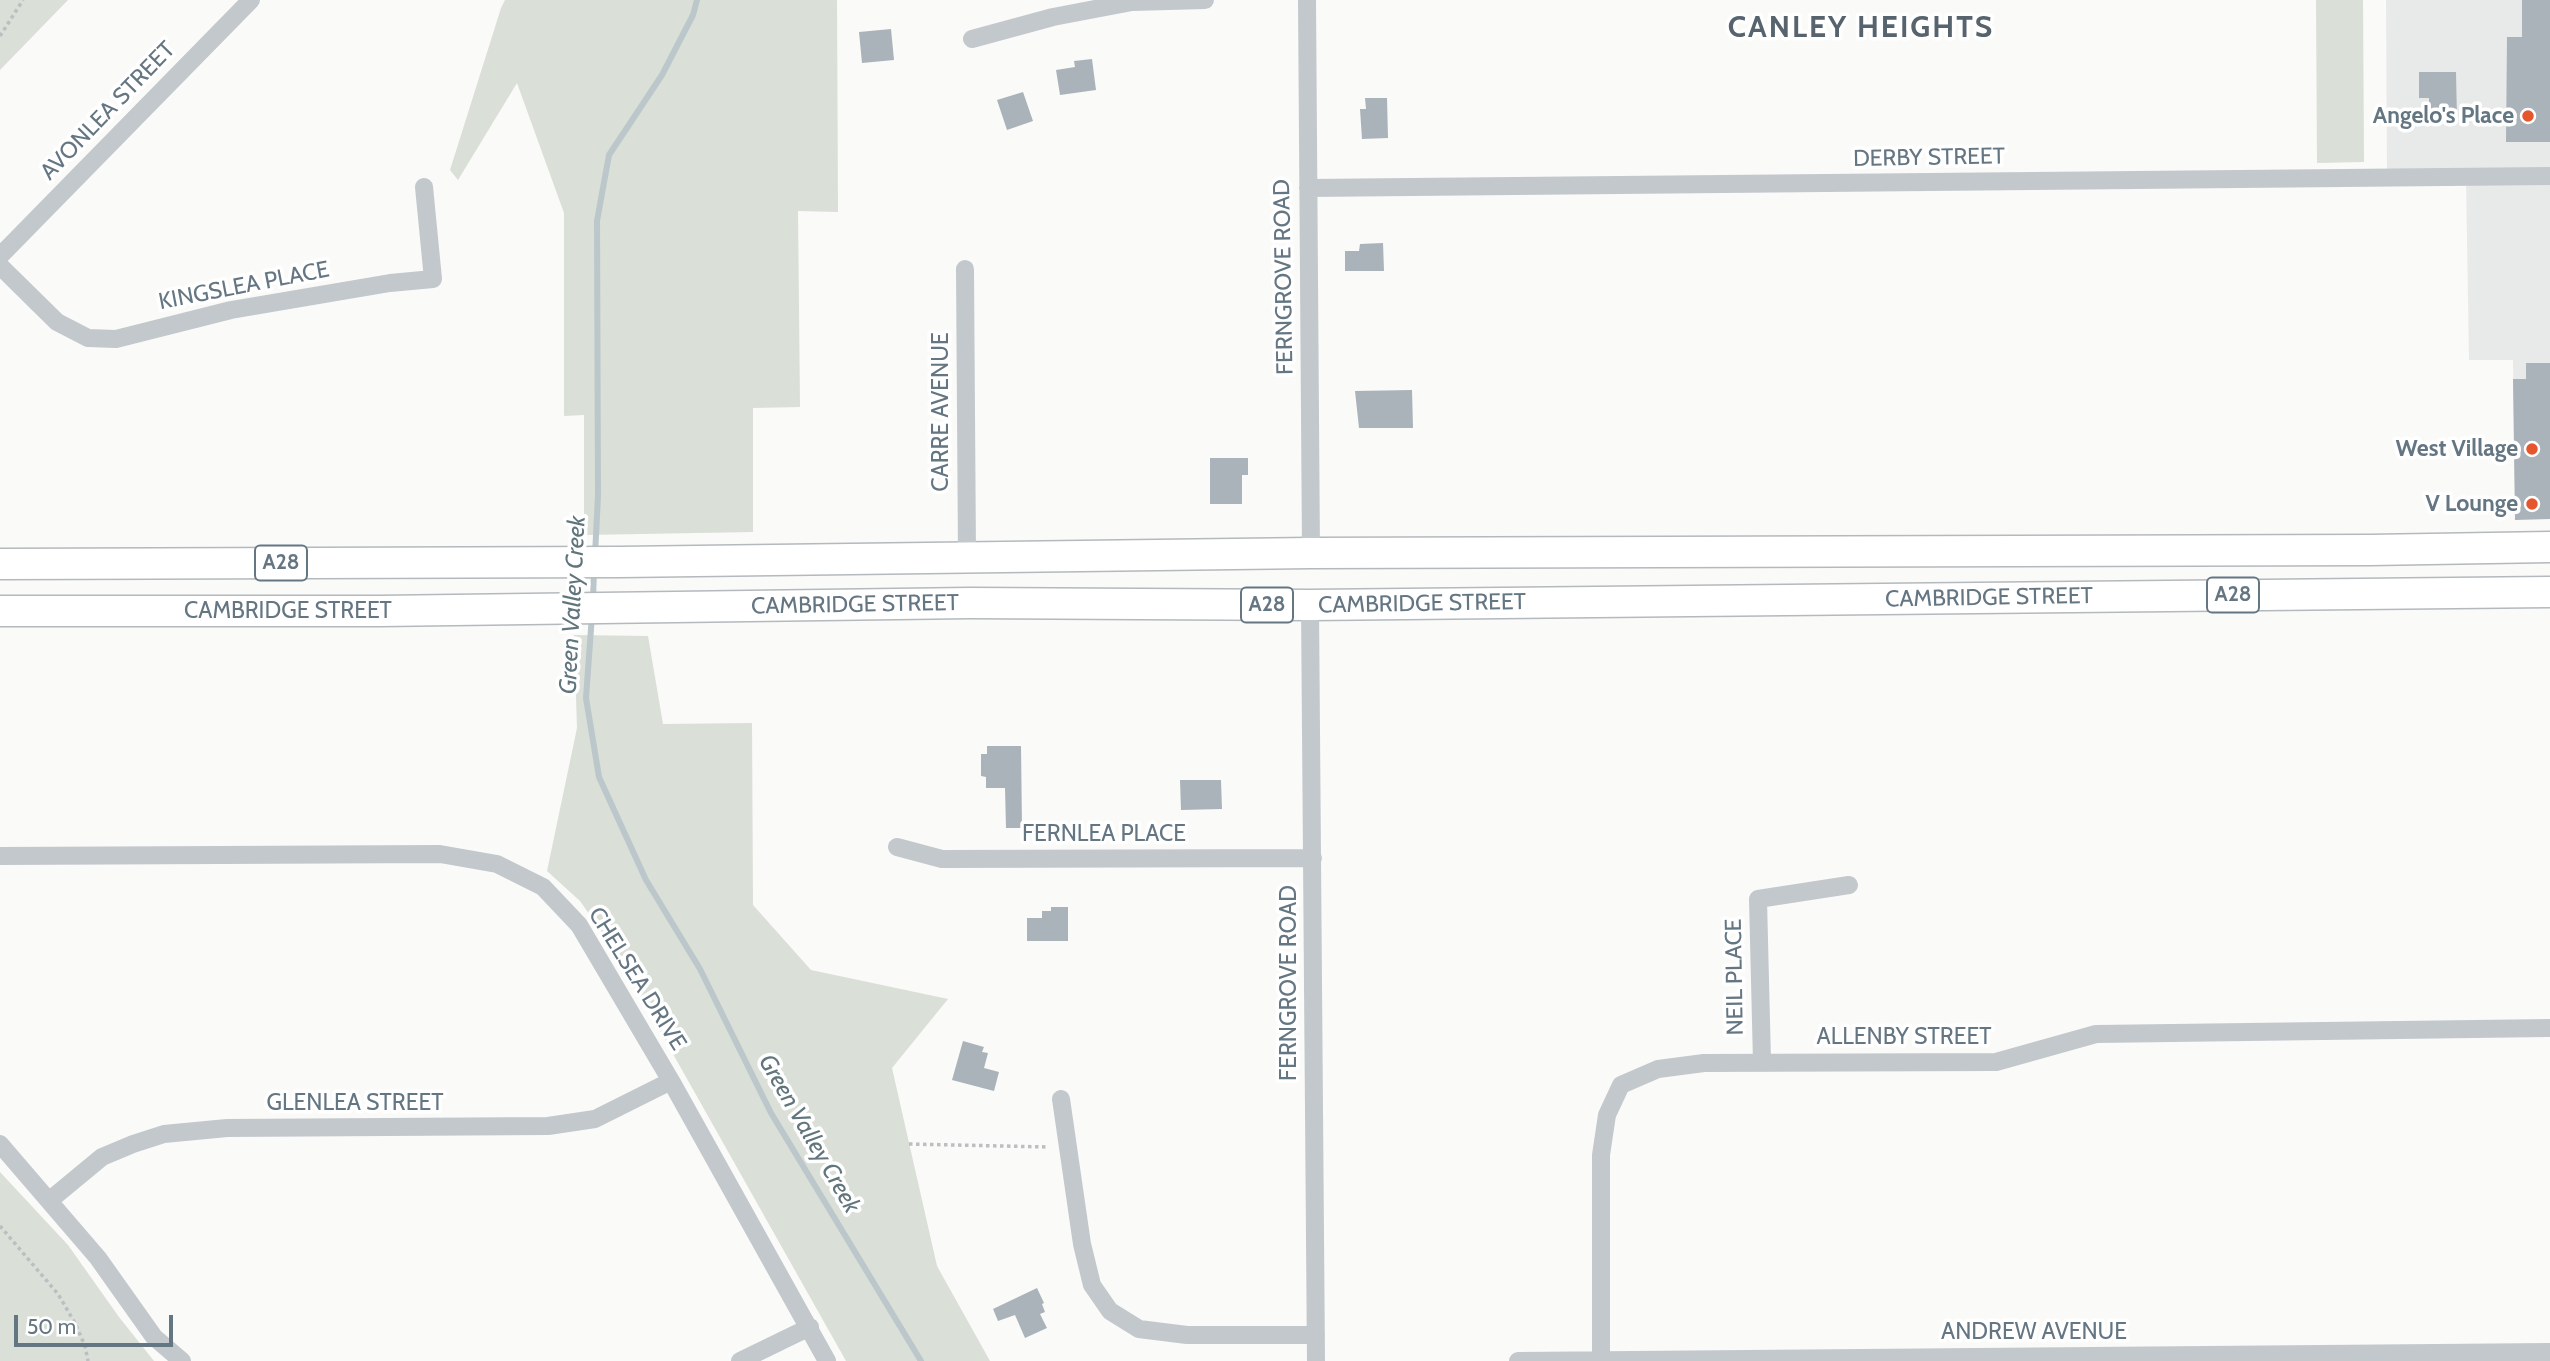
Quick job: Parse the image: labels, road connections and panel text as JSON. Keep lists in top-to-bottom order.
{
  "streets": {
    "highway": ["A28", "CAMBRIDGE STREET"],
    "street": [
      "AVONLEA STREET",
      "DERBY STREET",
      "FERNGROVE ROAD",
      "KINGSLEA PLACE",
      "CARRE AVENUE",
      "FERNLEA PLACE",
      "NEIL PLACE",
      "CHELSEA DRIVE",
      "ALLENBY STREET",
      "GLENLEA STREET",
      "ANDREW AVENUE"
    ]
  },
  "crossings": [
    ["DERBY STREET", "FERNGROVE ROAD"],
    ["FERNGROVE ROAD", "CAMBRIDGE STREET"],
    ["FERNGROVE ROAD", "FERNLEA PLACE"],
    ["CARRE AVENUE", "CAMBRIDGE STREET"],
    ["NEIL PLACE", "ALLENBY STREET"],
    ["CHELSEA DRIVE", "GLENLEA STREET"],
    ["ALLENBY STREET", "ANDREW AVENUE"]
  ],
  "districts": ["CANLEY HEIGHTS"],
  "water": ["Green Valley Creek"],
  "places": ["Angelo's Place", "West Village", "V Lounge"],
  "scale_bar": "50 m"
}
